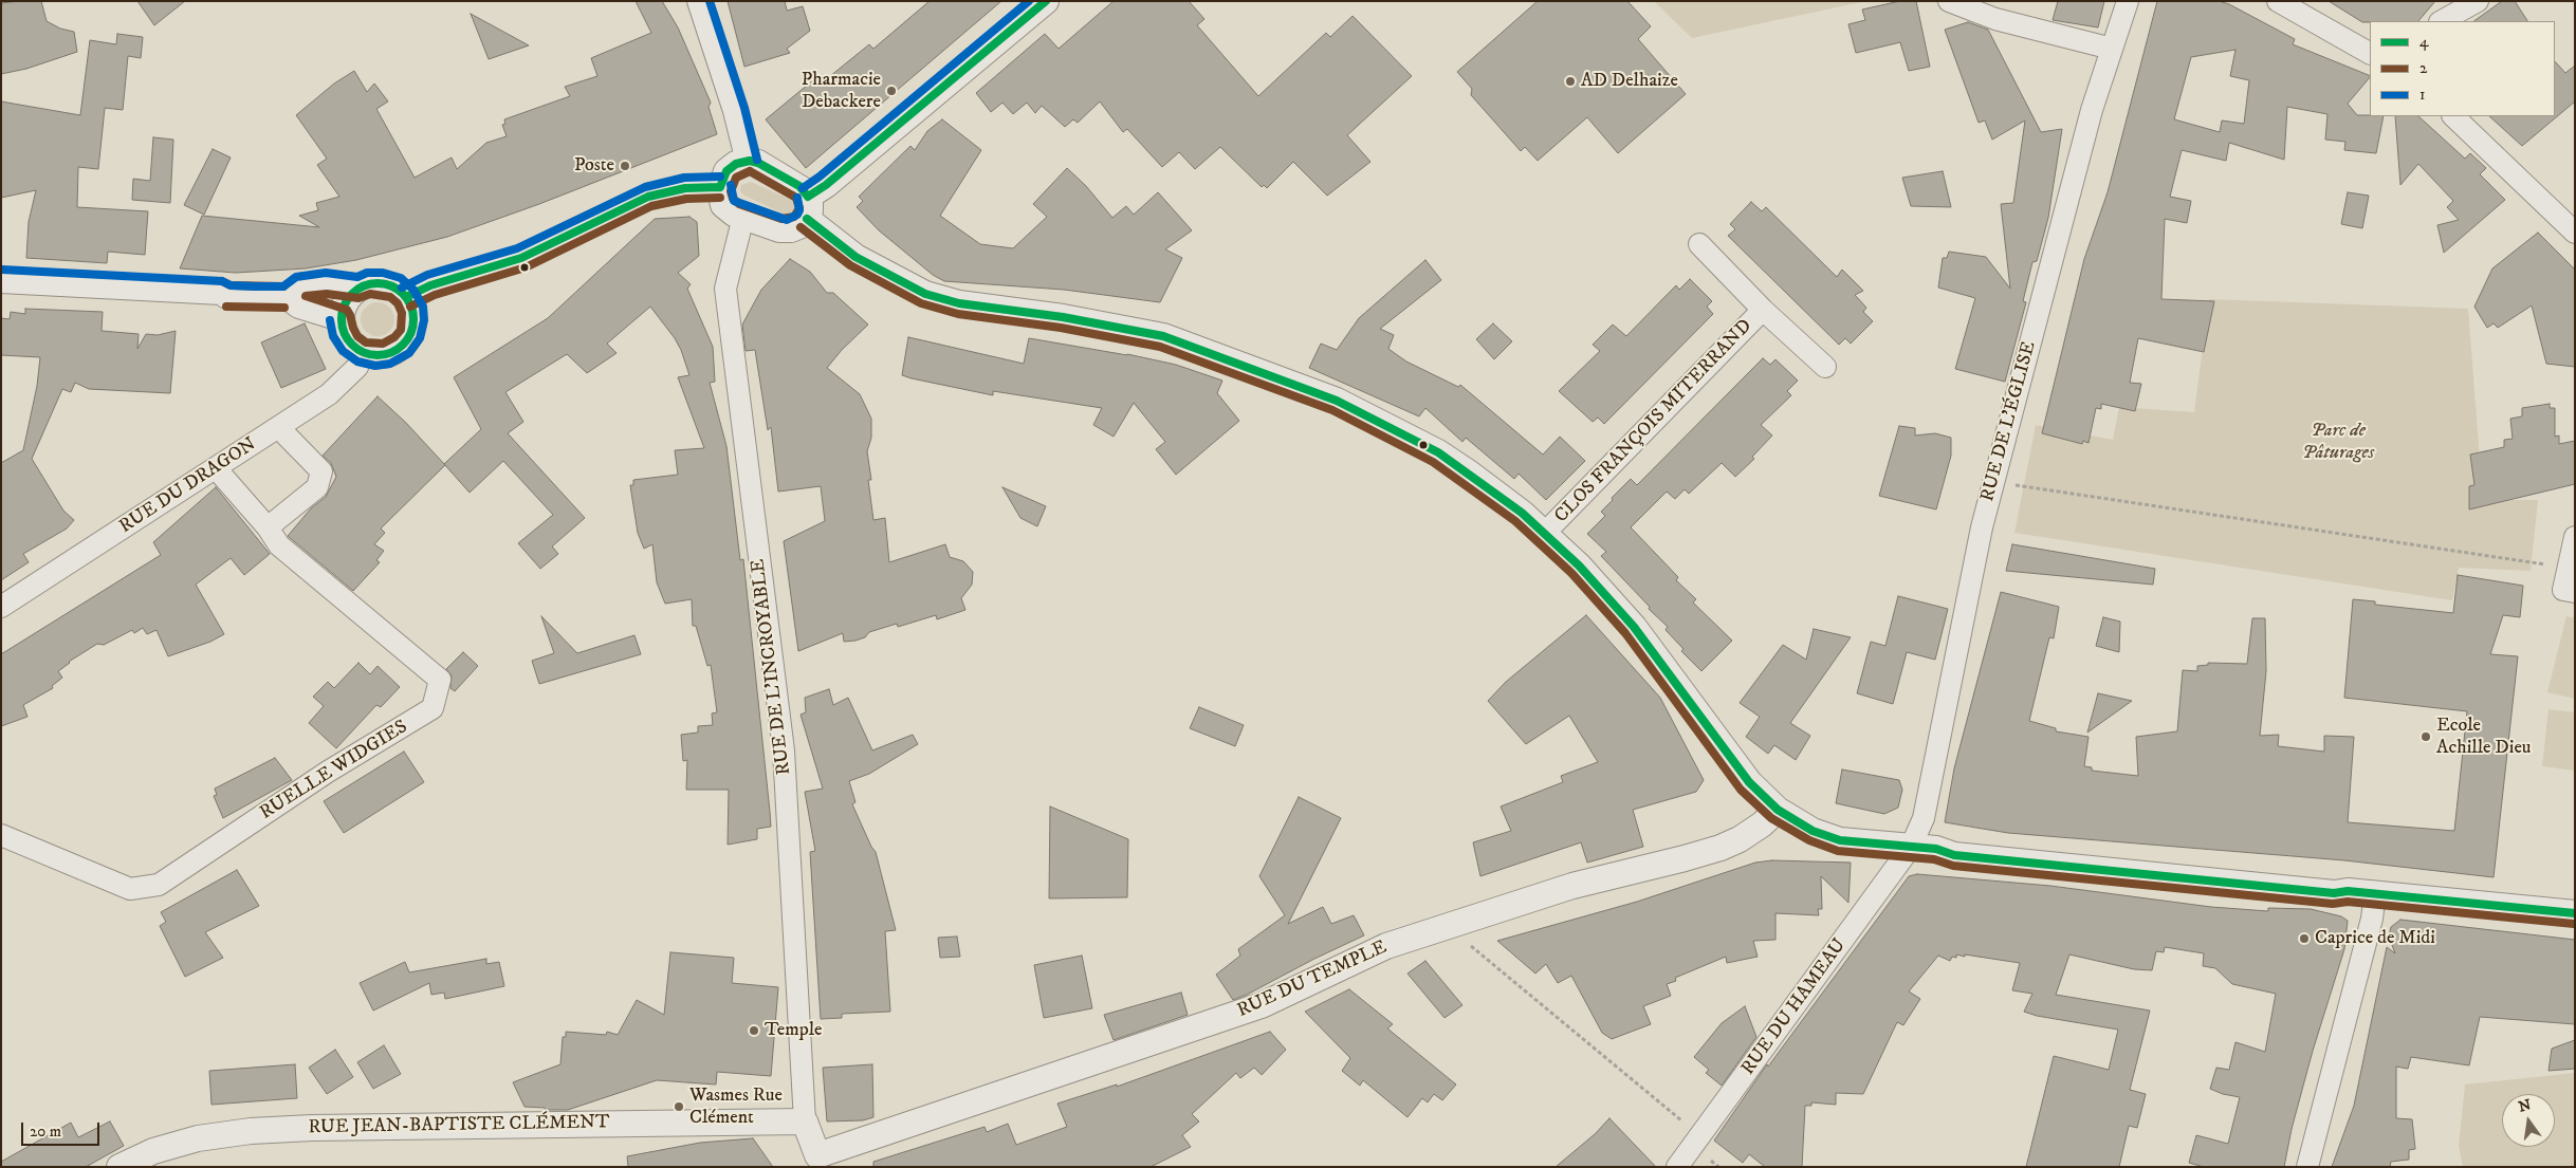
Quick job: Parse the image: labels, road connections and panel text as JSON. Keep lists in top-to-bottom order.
{
  "streets": {
    "street": [
      "CLOS FRANÇOIS MITERRAND",
      "RUE DE L'ÉGLISE",
      "RUE DU DRAGON",
      "RUE DE L'INCROYABLE",
      "RUELLE WIDGIES",
      "RUE DU TEMPLE",
      "RUE DU HAMEAU",
      "RUE JEAN-BAPTISTE CLÉMENT"
    ]
  },
  "crossings": [
    ["RUE DE L'ÉGLISE", "RUE DU HAMEAU"],
    ["RUE DU DRAGON", "RUELLE WIDGIES"],
    ["RUE DE L'INCROYABLE", "RUE DU TEMPLE"],
    ["RUE DE L'INCROYABLE", "RUE JEAN-BAPTISTE CLÉMENT"],
    ["RUE DU TEMPLE", "RUE JEAN-BAPTISTE CLÉMENT"]
  ],
  "parks": ["Parc de Pâturages"],
  "places": [
    "AD Delhaize",
    "Pharmacie Debackere",
    "Poste",
    "Ecole Achille Dieu",
    "Caprice de Midi",
    "Temple",
    "Wasmes Rue Clément"
  ],
  "lines": ["transit line 4", "transit line 1", "transit line 2"],
  "legend": ["4", "2", "1"],
  "scale_bar": "20 m",
  "north": "top"
}
